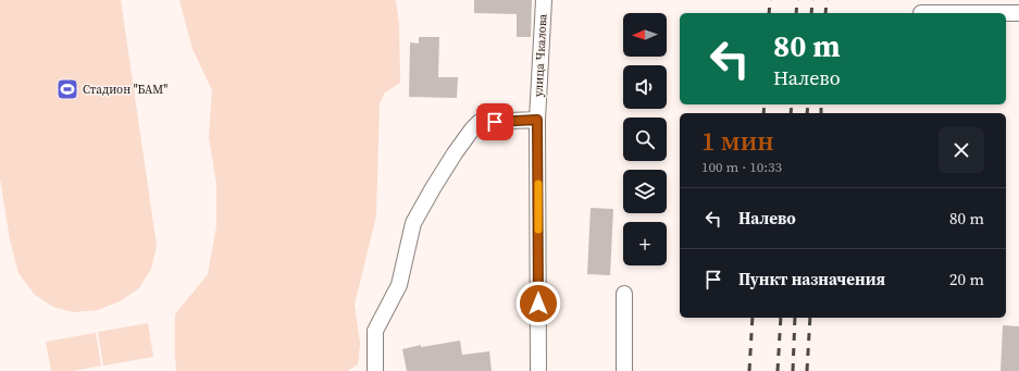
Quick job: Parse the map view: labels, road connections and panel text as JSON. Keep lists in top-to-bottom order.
{
  "streets": {
    "street": ["улица Чкалова"]
  },
  "places": {
    "sports": ["Стадион \"БАМ\""]
  },
  "north": "left",
  "page": {
    "map_buttons": "+",
    "turn": ["80 m", "Налево"],
    "heading": ["1 мин", "100 m · 10:33"],
    "list": [
      {
        "name": "Налево",
        "value": "80 m"
      },
      {
        "name": "Пункт назначения",
        "value": "20 m"
      }
    ]
  }
}
